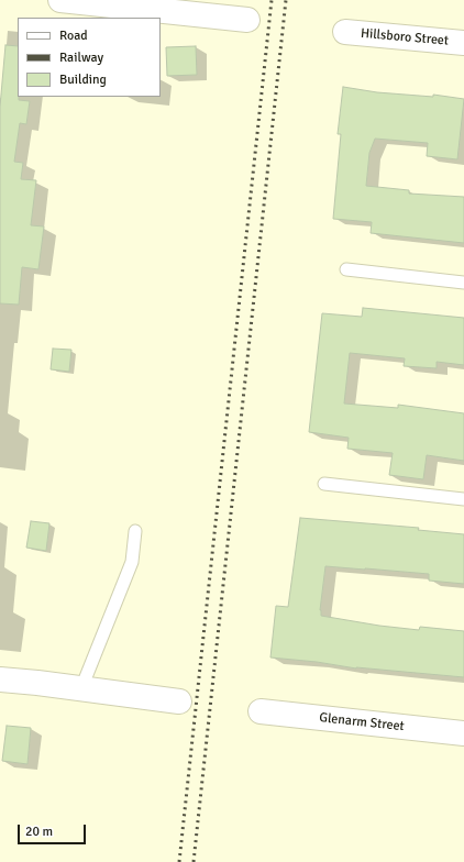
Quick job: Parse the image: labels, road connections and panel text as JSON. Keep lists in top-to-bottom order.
{
  "streets": {
    "street": ["Hillsboro Street", "Glenarm Street"]
  },
  "legend": ["Road", "Railway", "Building"],
  "scale_bar": "20 m"
}
